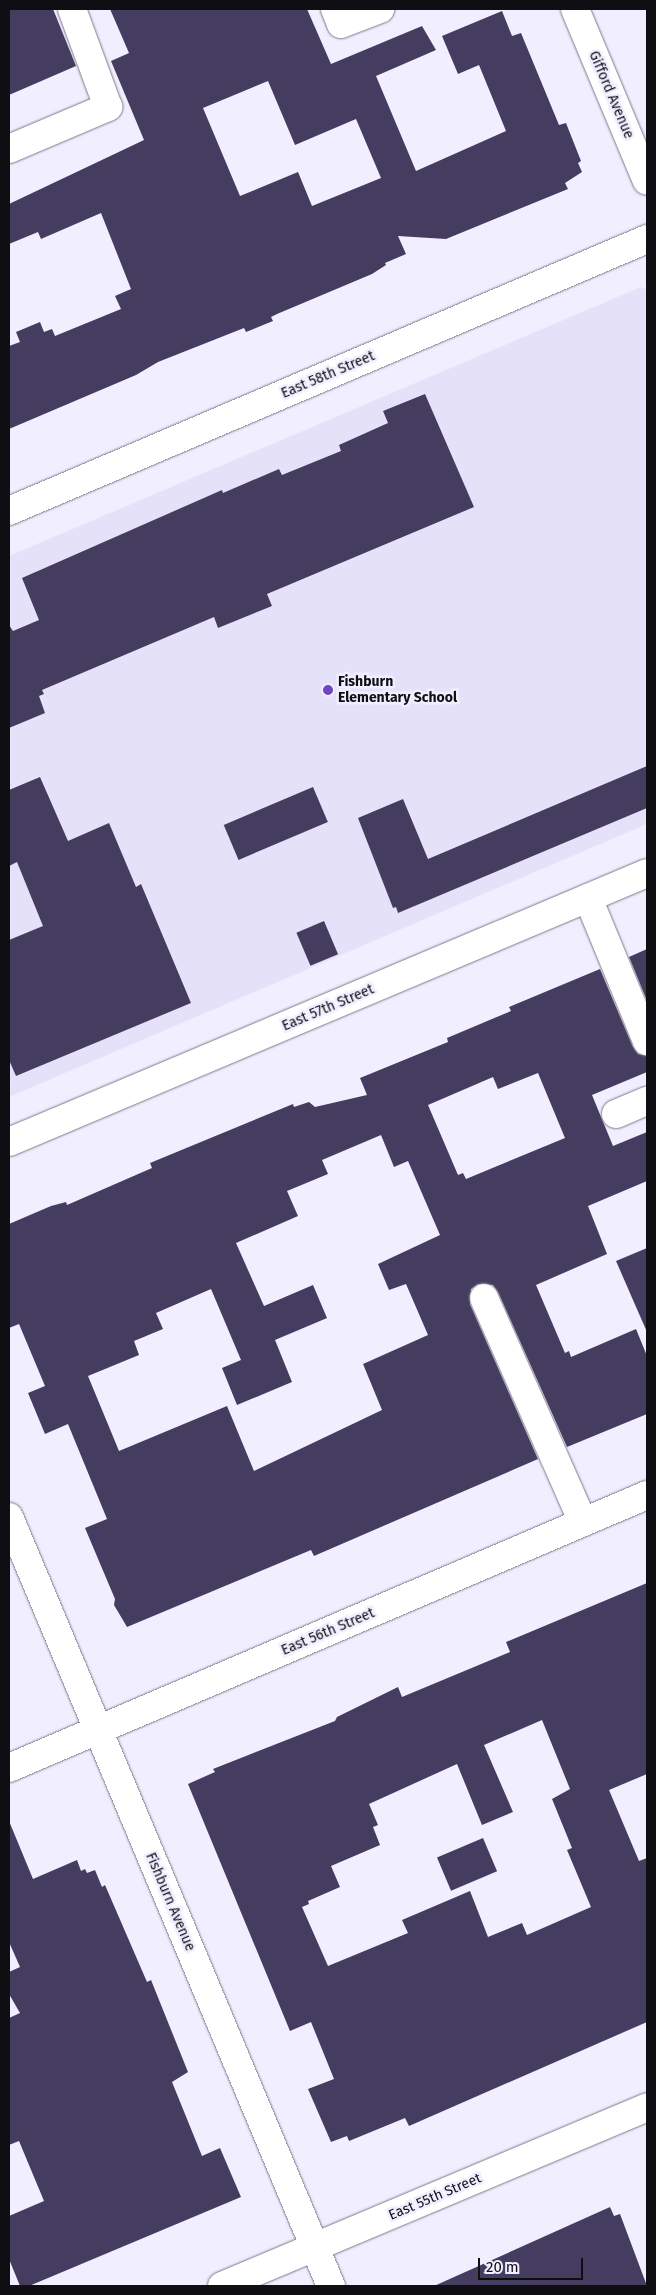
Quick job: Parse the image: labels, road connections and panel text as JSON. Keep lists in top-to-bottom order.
{
  "streets": {
    "street": [
      "Gifford Avenue",
      "East 58th Street",
      "East 57th Street",
      "East 56th Street",
      "Fishburn Avenue",
      "East 55th Street"
    ]
  },
  "crossings": [
    ["East 56th Street", "Fishburn Avenue"],
    ["Fishburn Avenue", "East 55th Street"]
  ],
  "places": ["Fishburn Elementary School"],
  "scale_bar": "20 m"
}
